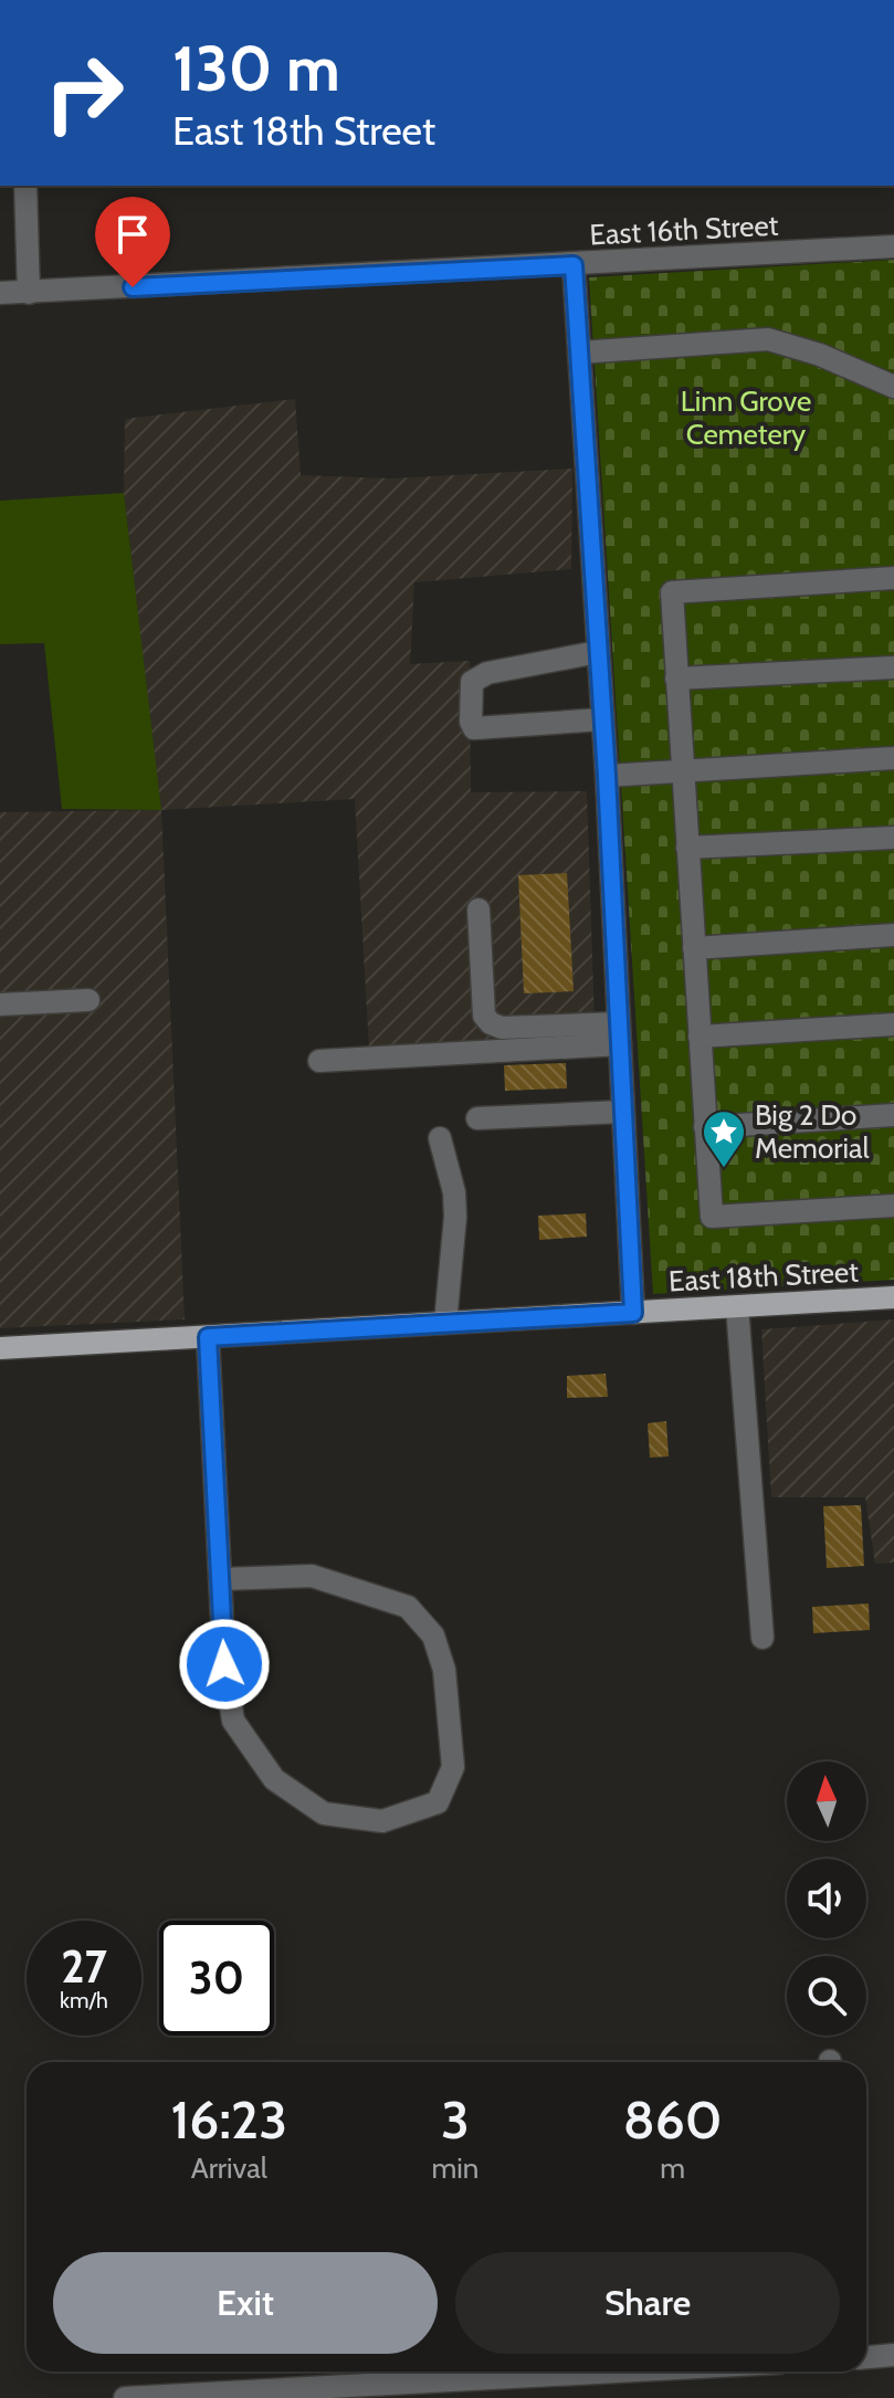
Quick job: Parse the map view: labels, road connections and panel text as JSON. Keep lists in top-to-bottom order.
{
  "streets": {
    "main road": ["East 18th Street"],
    "street": ["East 16th Street"]
  },
  "parks": ["Linn Grove Cemetery"],
  "places": {
    "place": ["Big 2 Do Memorial"]
  },
  "north": "top",
  "page": {
    "turn": ["130 m", "East 18th Street"],
    "speed": "27 km/h",
    "limit": "30",
    "eta": [
      "16:23",
      "Arrival",
      "3",
      "min",
      "860",
      "m"
    ],
    "buttons": ["Exit", "Share"]
  }
}
